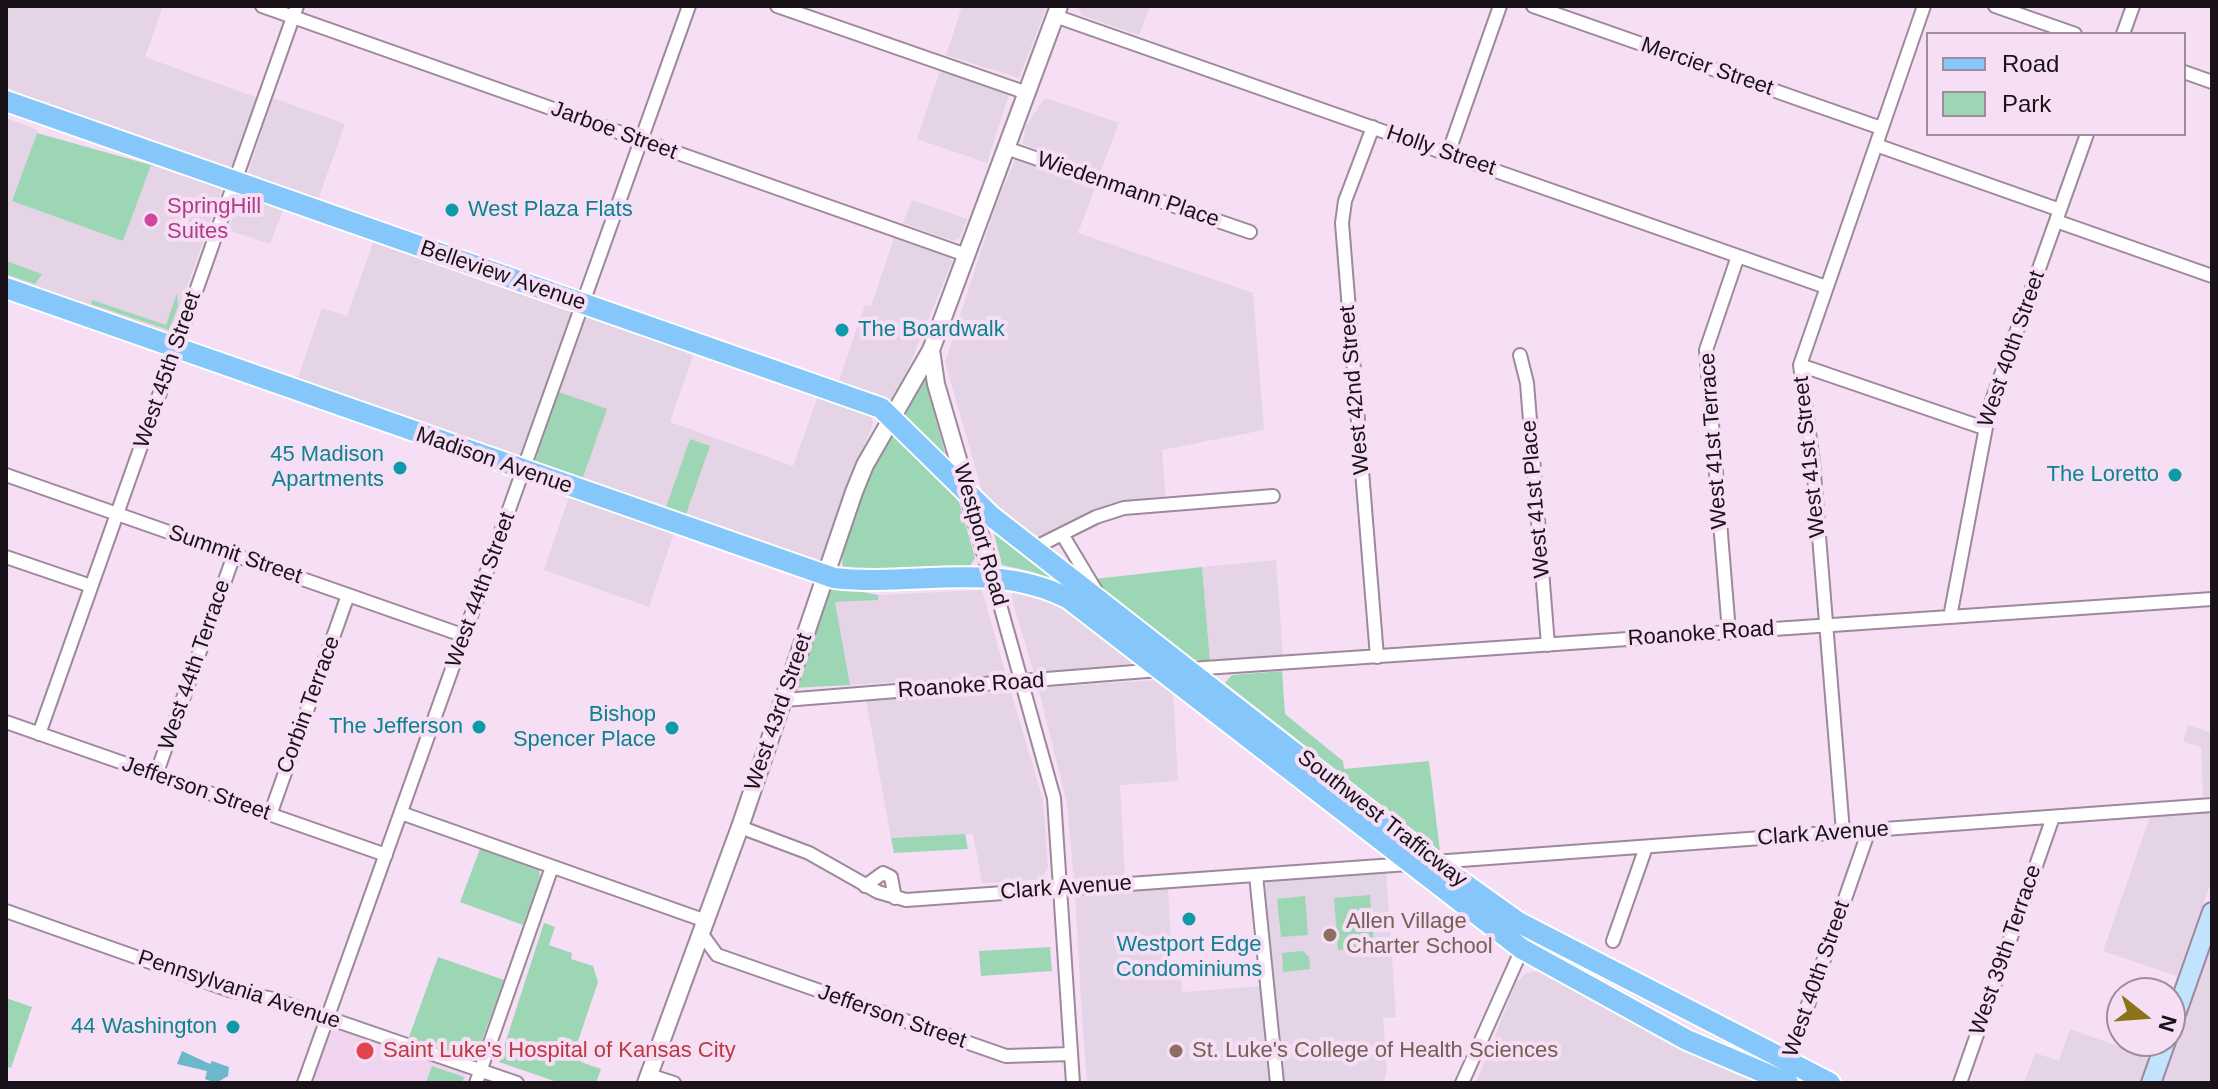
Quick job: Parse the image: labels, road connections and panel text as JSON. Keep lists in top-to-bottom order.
{
  "streets": {
    "main road": ["Belleview Avenue", "Madison Avenue", "Southwest Trafficway"],
    "street": [
      "Mercier Street",
      "Jarboe Street",
      "Holly Street",
      "Wiedenmann Place",
      "West 40th Street",
      "West 45th Street",
      "West 42nd Street",
      "West 41st Terrace",
      "West 41st Street",
      "West 41st Place",
      "Westport Road",
      "Summit Street",
      "West 44th Street",
      "Roanoke Road",
      "West 44th Terrace",
      "Corbin Terrace",
      "West 43rd Street",
      "Jefferson Street",
      "Clark Avenue",
      "West 39th Terrace",
      "Pennsylvania Avenue"
    ]
  },
  "crossings": [
    ["Mercier Street", "West 41st Street"],
    ["Jarboe Street", "West 45th Street"],
    ["Jarboe Street", "Westport Road"],
    ["Jarboe Street", "West 44th Street"],
    ["Holly Street", "West 42nd Street"],
    ["Holly Street", "West 41st Terrace"],
    ["Holly Street", "West 41st Street"],
    ["Holly Street", "Westport Road"],
    ["Wiedenmann Place", "Westport Road"],
    ["Belleview Avenue", "West 45th Street"],
    ["Belleview Avenue", "Westport Road"],
    ["Belleview Avenue", "West 44th Street"],
    ["Belleview Avenue", "West 43rd Street"],
    ["Belleview Avenue", "Southwest Trafficway"],
    ["West 40th Street", "Roanoke Road"],
    ["West 40th Street", "Southwest Trafficway"],
    ["West 40th Street", "Clark Avenue"],
    ["West 45th Street", "Madison Avenue"],
    ["West 45th Street", "Summit Street"],
    ["West 45th Street", "Jefferson Street"],
    ["West 42nd Street", "Roanoke Road"],
    ["West 41st Terrace", "Roanoke Road"],
    ["West 41st Street", "Roanoke Road"],
    ["West 41st Street", "Clark Avenue"],
    ["Madison Avenue", "Westport Road"],
    ["Madison Avenue", "West 44th Street"],
    ["Madison Avenue", "West 43rd Street"],
    ["Madison Avenue", "Southwest Trafficway"],
    ["West 41st Place", "Roanoke Road"],
    ["Westport Road", "Roanoke Road"],
    ["Westport Road", "West 43rd Street"],
    ["Westport Road", "Jefferson Street"],
    ["Westport Road", "Southwest Trafficway"],
    ["Westport Road", "Clark Avenue"],
    ["Summit Street", "West 44th Street"],
    ["Summit Street", "West 44th Terrace"],
    ["Summit Street", "Corbin Terrace"],
    ["West 44th Street", "Jefferson Street"],
    ["West 44th Street", "Pennsylvania Avenue"],
    ["Roanoke Road", "West 43rd Street"],
    ["Roanoke Road", "Southwest Trafficway"],
    ["West 44th Terrace", "Jefferson Street"],
    ["Corbin Terrace", "Jefferson Street"],
    ["West 43rd Street", "Clark Avenue"],
    ["Southwest Trafficway", "Clark Avenue"],
    ["Clark Avenue", "West 39th Terrace"]
  ],
  "places": [
    "West Plaza Flats",
    "SpringHill Suites",
    "The Boardwalk",
    "45 Madison Apartments",
    "The Loretto",
    "The Jefferson",
    "Bishop Spencer Place",
    "Westport Edge Condominiums",
    "Allen Village Charter School",
    "44 Washington",
    "Saint Luke's Hospital of Kansas City",
    "St. Luke's College of Health Sciences"
  ],
  "legend": ["Road", "Park"],
  "north": "right"
}
